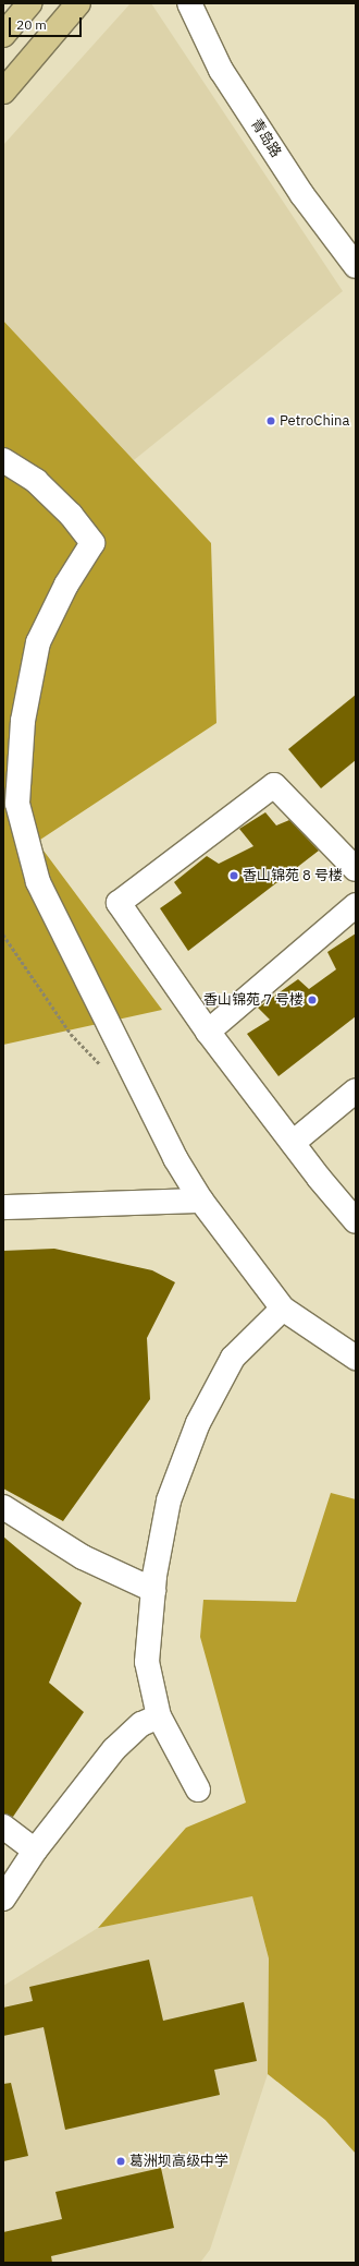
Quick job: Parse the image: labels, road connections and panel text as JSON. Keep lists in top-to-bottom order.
{
  "streets": {
    "street": ["青岛路"]
  },
  "places": [
    "PetroChina",
    "香山锦苑 8 号楼",
    "香山锦苑 7 号楼",
    "葛洲坝高级中学"
  ],
  "scale_bar": "20 m"
}
